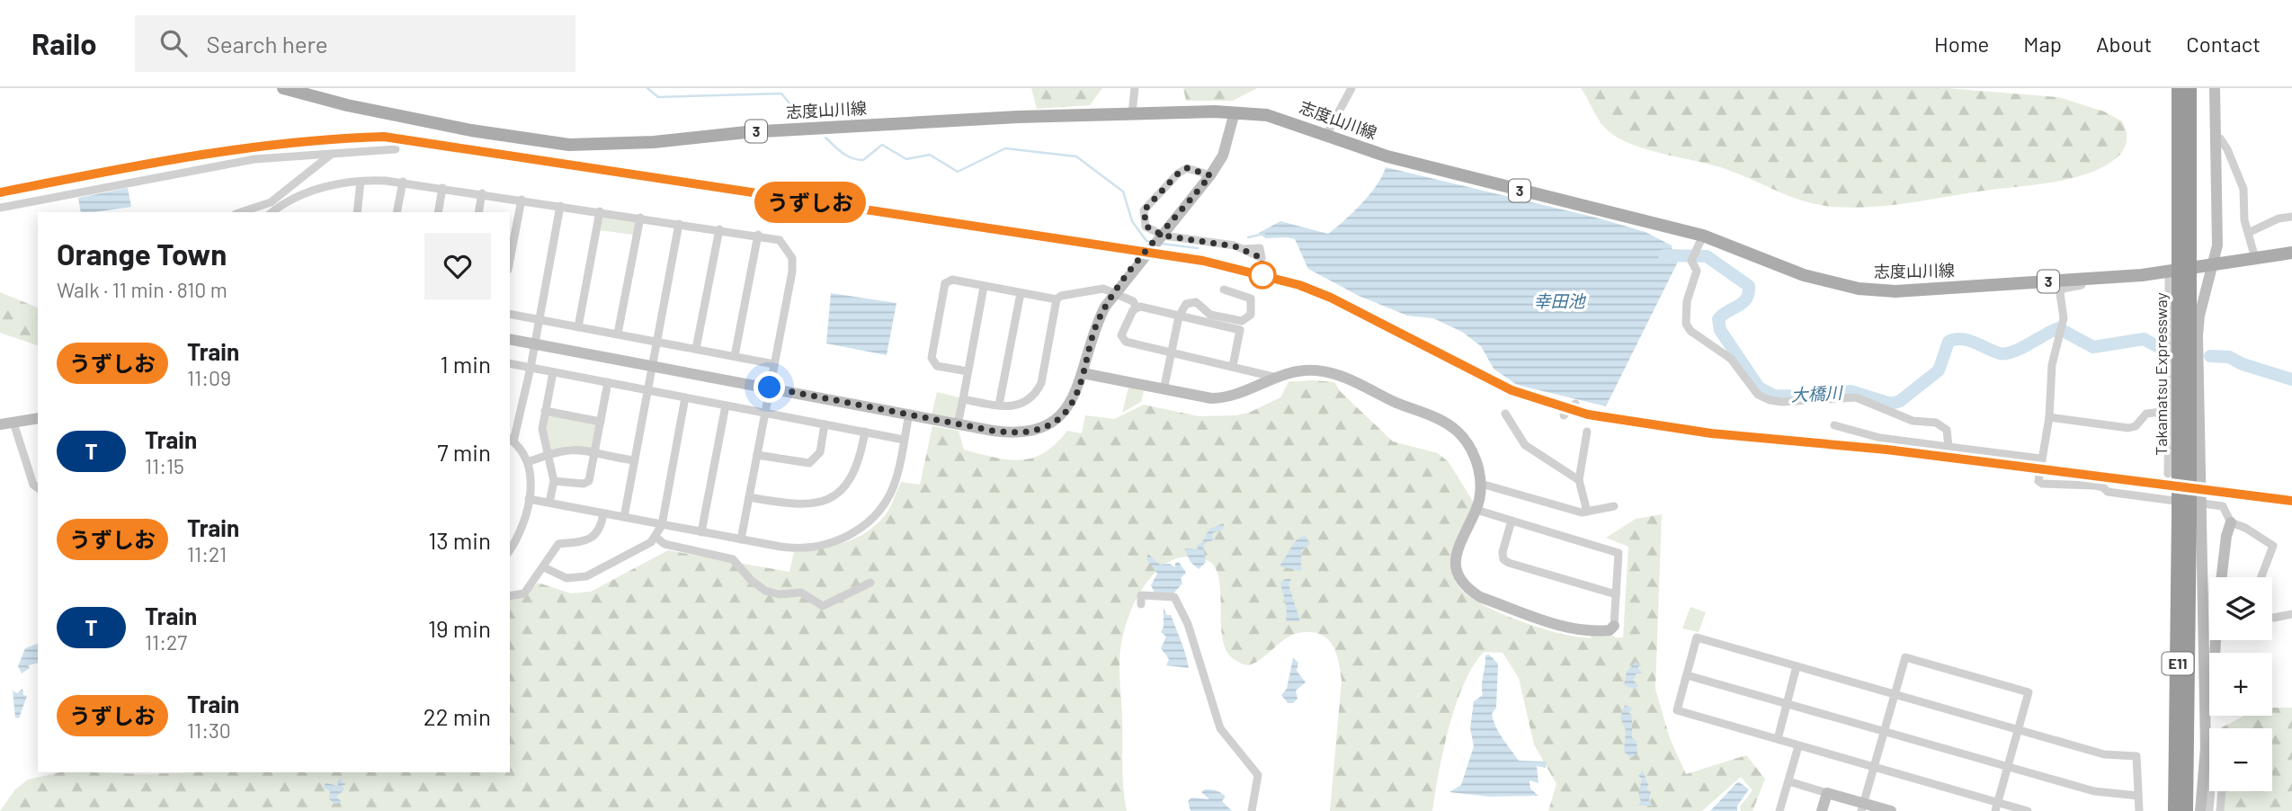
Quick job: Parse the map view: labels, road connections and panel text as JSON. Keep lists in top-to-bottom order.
{
  "streets": {
    "highway": ["Takamatsu Expressway", "E11"],
    "main road": ["志度山川線", "3"]
  },
  "water": ["幸田池", "大橋川"],
  "page": {
    "header": "Railo",
    "search": "Search here",
    "nav": [
      "Home",
      "Map",
      "About",
      "Contact"
    ],
    "on_map": "うずしお",
    "heading": ["Orange Town", "Walk · 11 min · 810 m"],
    "list": [
      {
        "mark": "うずしお",
        "name": "Train",
        "note": "11:09",
        "value": "1 min"
      },
      {
        "mark": "T",
        "name": "Train",
        "note": "11:15",
        "value": "7 min"
      },
      {
        "mark": "うずしお",
        "name": "Train",
        "note": "11:21",
        "value": "13 min"
      },
      {
        "mark": "T",
        "name": "Train",
        "note": "11:27",
        "value": "19 min"
      },
      {
        "mark": "うずしお",
        "name": "Train",
        "note": "11:30",
        "value": "22 min"
      }
    ],
    "map_buttons": ["+", "−"]
  }
}
